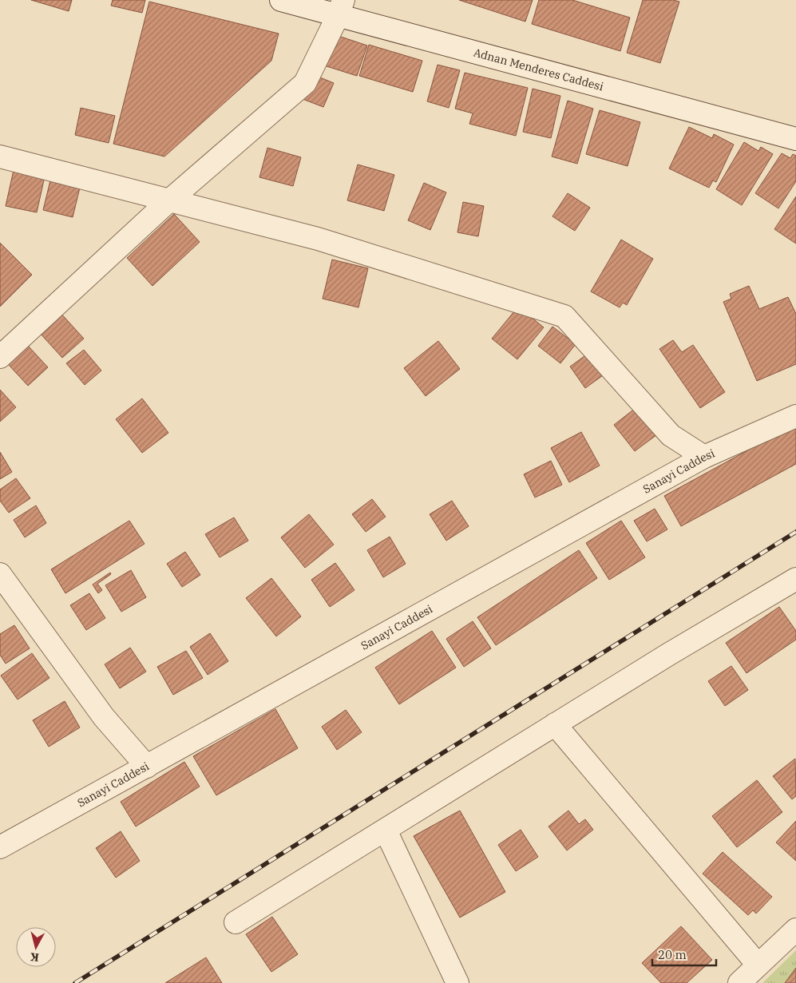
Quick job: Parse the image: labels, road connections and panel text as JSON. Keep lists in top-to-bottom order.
{
  "streets": {
    "street": ["Adnan Menderes Caddesi", "Sanayi Caddesi"]
  },
  "scale_bar": "20 m",
  "north": "bottom"
}
